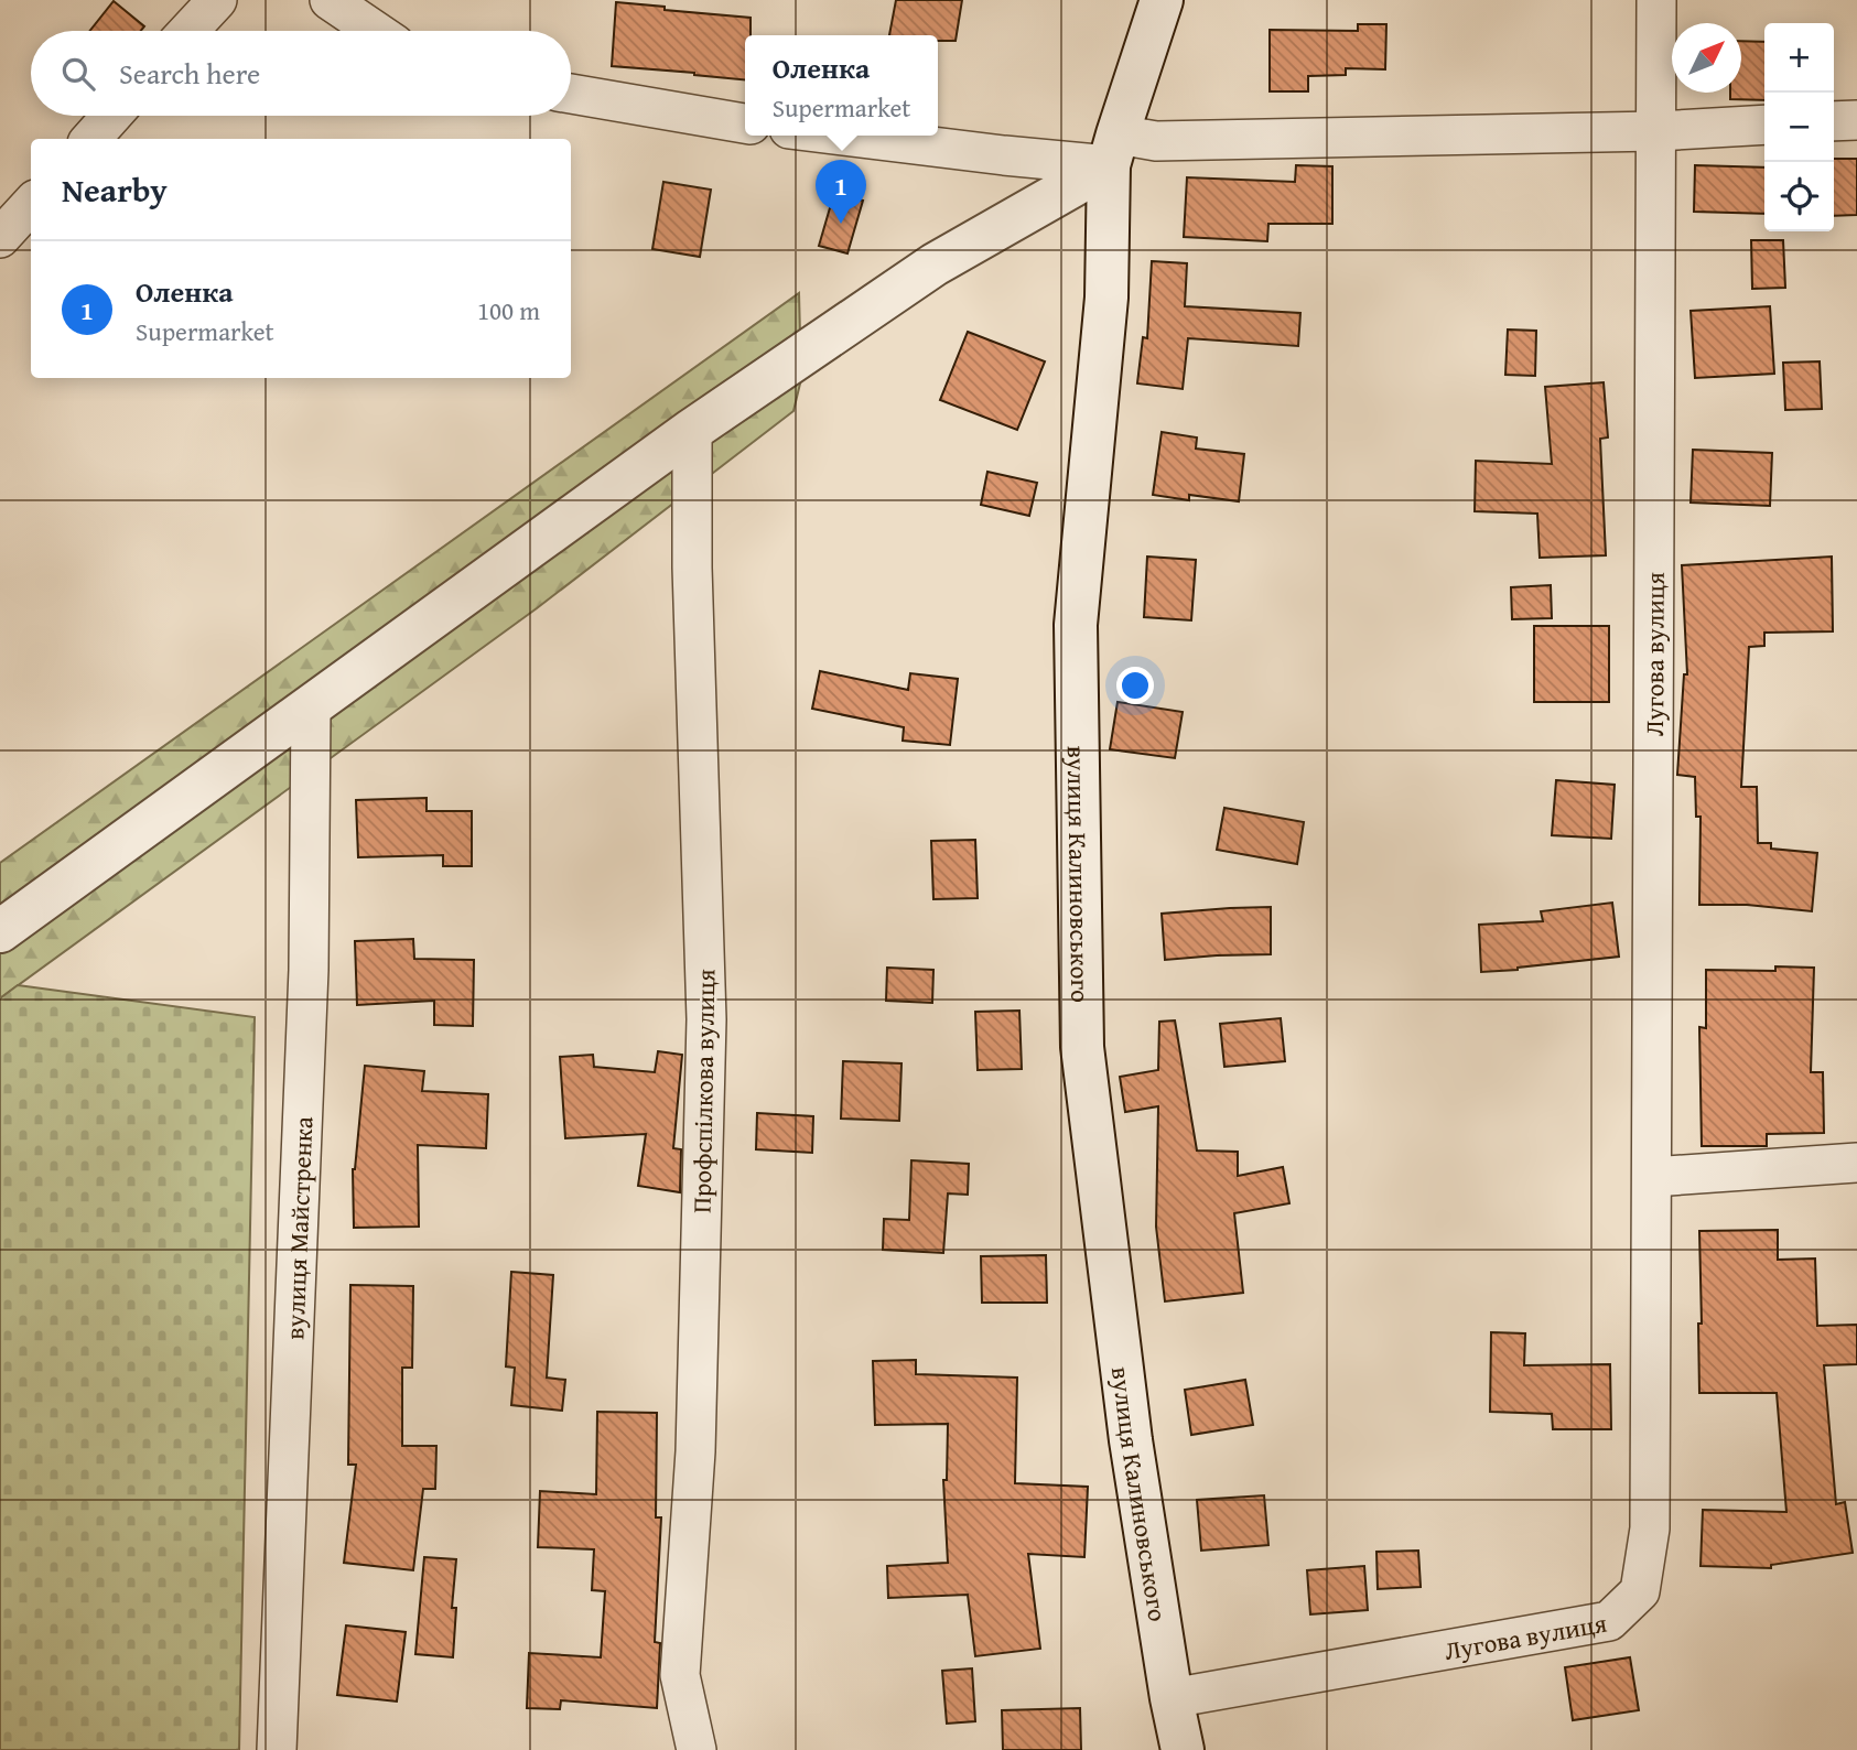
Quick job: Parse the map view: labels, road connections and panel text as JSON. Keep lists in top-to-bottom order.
{
  "streets": {
    "main road": ["вулиця Калиновського"],
    "street": ["Лугова вулиця", "Профспілкова вулиця", "вулиця Майстренка"]
  },
  "crossings": [
    ["Лугова вулиця", "вулиця Калиновського"]
  ],
  "north": "top right",
  "page": {
    "map_buttons": ["+", "−"],
    "search": "Search here",
    "popup": ["Оленка", "Supermarket"],
    "heading": "Nearby",
    "pins": "1",
    "list": [
      {
        "mark": "1",
        "name": "Оленка",
        "note": "Supermarket",
        "value": "100 m"
      }
    ]
  }
}
